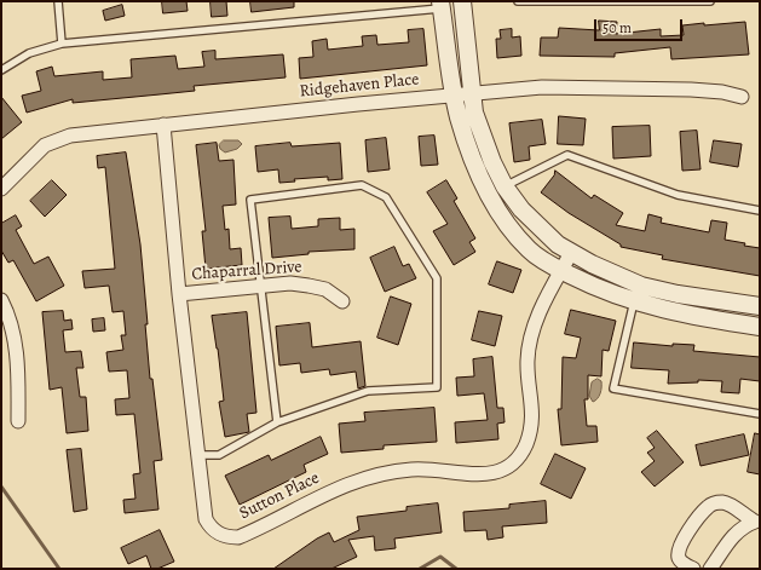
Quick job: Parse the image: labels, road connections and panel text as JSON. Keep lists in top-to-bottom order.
{
  "streets": {
    "street": ["Ridgehaven Place", "Chaparral Drive", "Sutton Place"]
  },
  "crossings": [
    ["Ridgehaven Place", "Sutton Place"],
    ["Chaparral Drive", "Sutton Place"]
  ],
  "scale_bar": "50 m"
}
